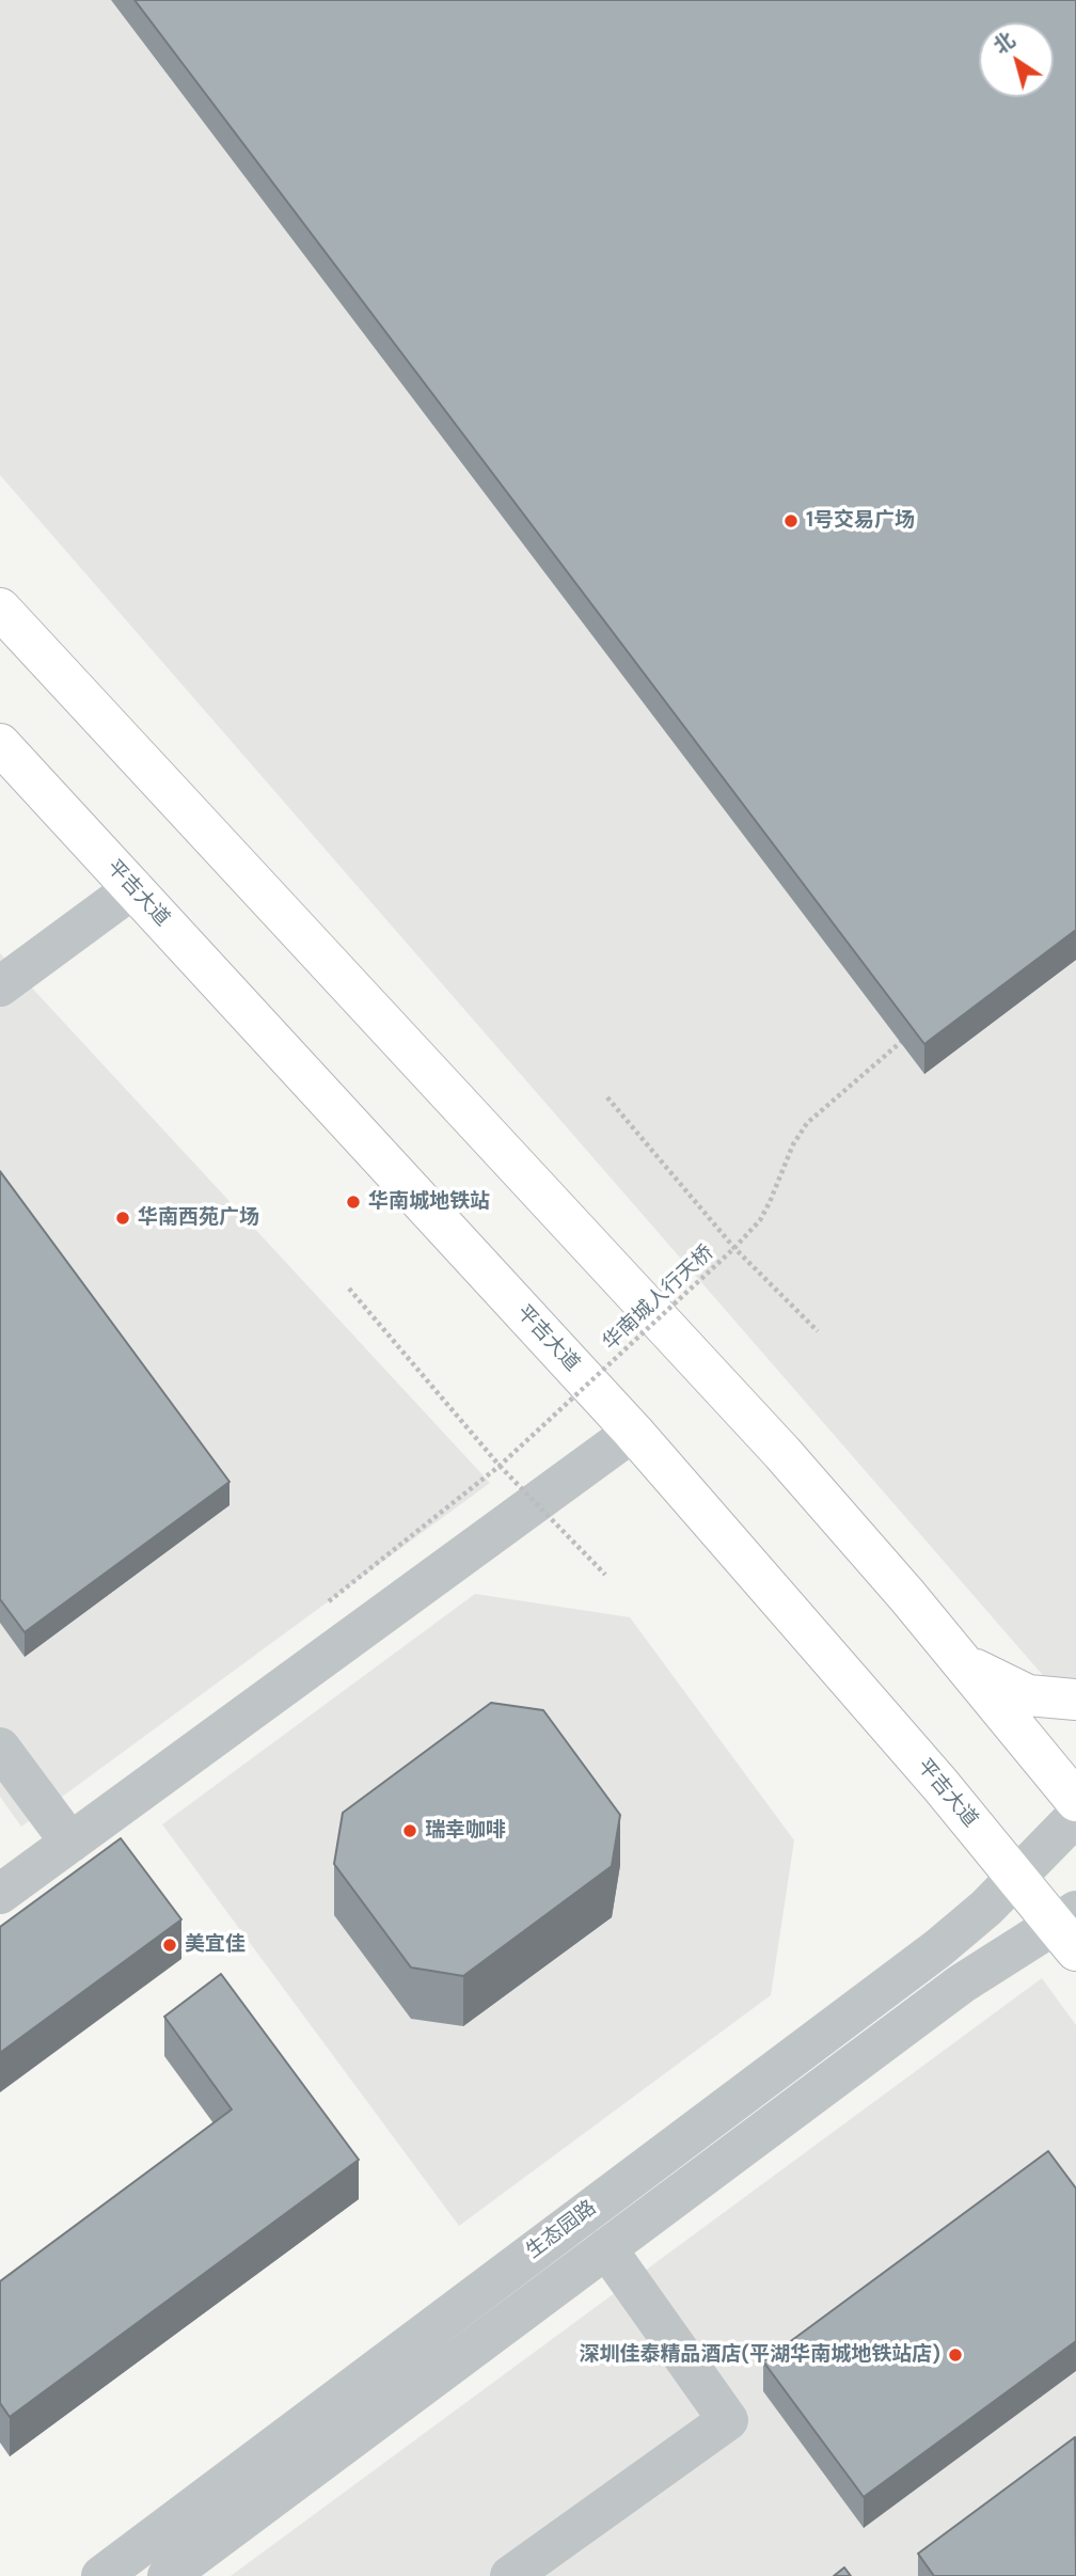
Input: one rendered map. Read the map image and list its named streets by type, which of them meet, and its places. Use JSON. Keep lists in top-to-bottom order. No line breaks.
{"streets":{"main road":["平吉大道"],"street":["生态园路"],"path":["华南城人行天桥"]},"crossings":[["平吉大道","生态园路"]],"places":["1号交易广场","华南城地铁站","华南西苑广场","瑞幸咖啡","美宜佳","深圳佳泰精品酒店(平湖华南城地铁站店)"],"north":"top left"}
